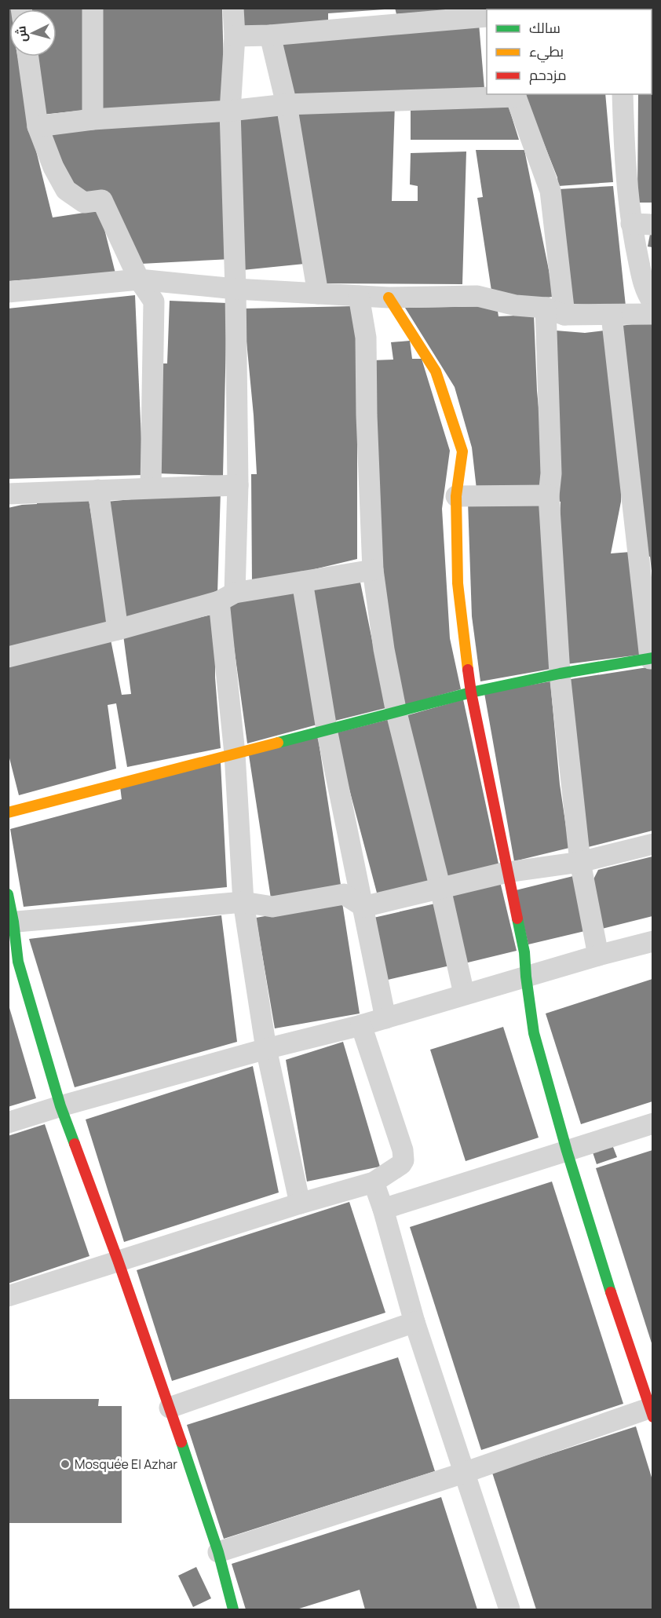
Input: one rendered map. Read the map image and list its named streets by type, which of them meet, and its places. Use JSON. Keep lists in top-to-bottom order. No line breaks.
{"places":["Mosquée El Azhar"],"legend":["سالك","بطيء","مزدحم"],"north":"left"}
